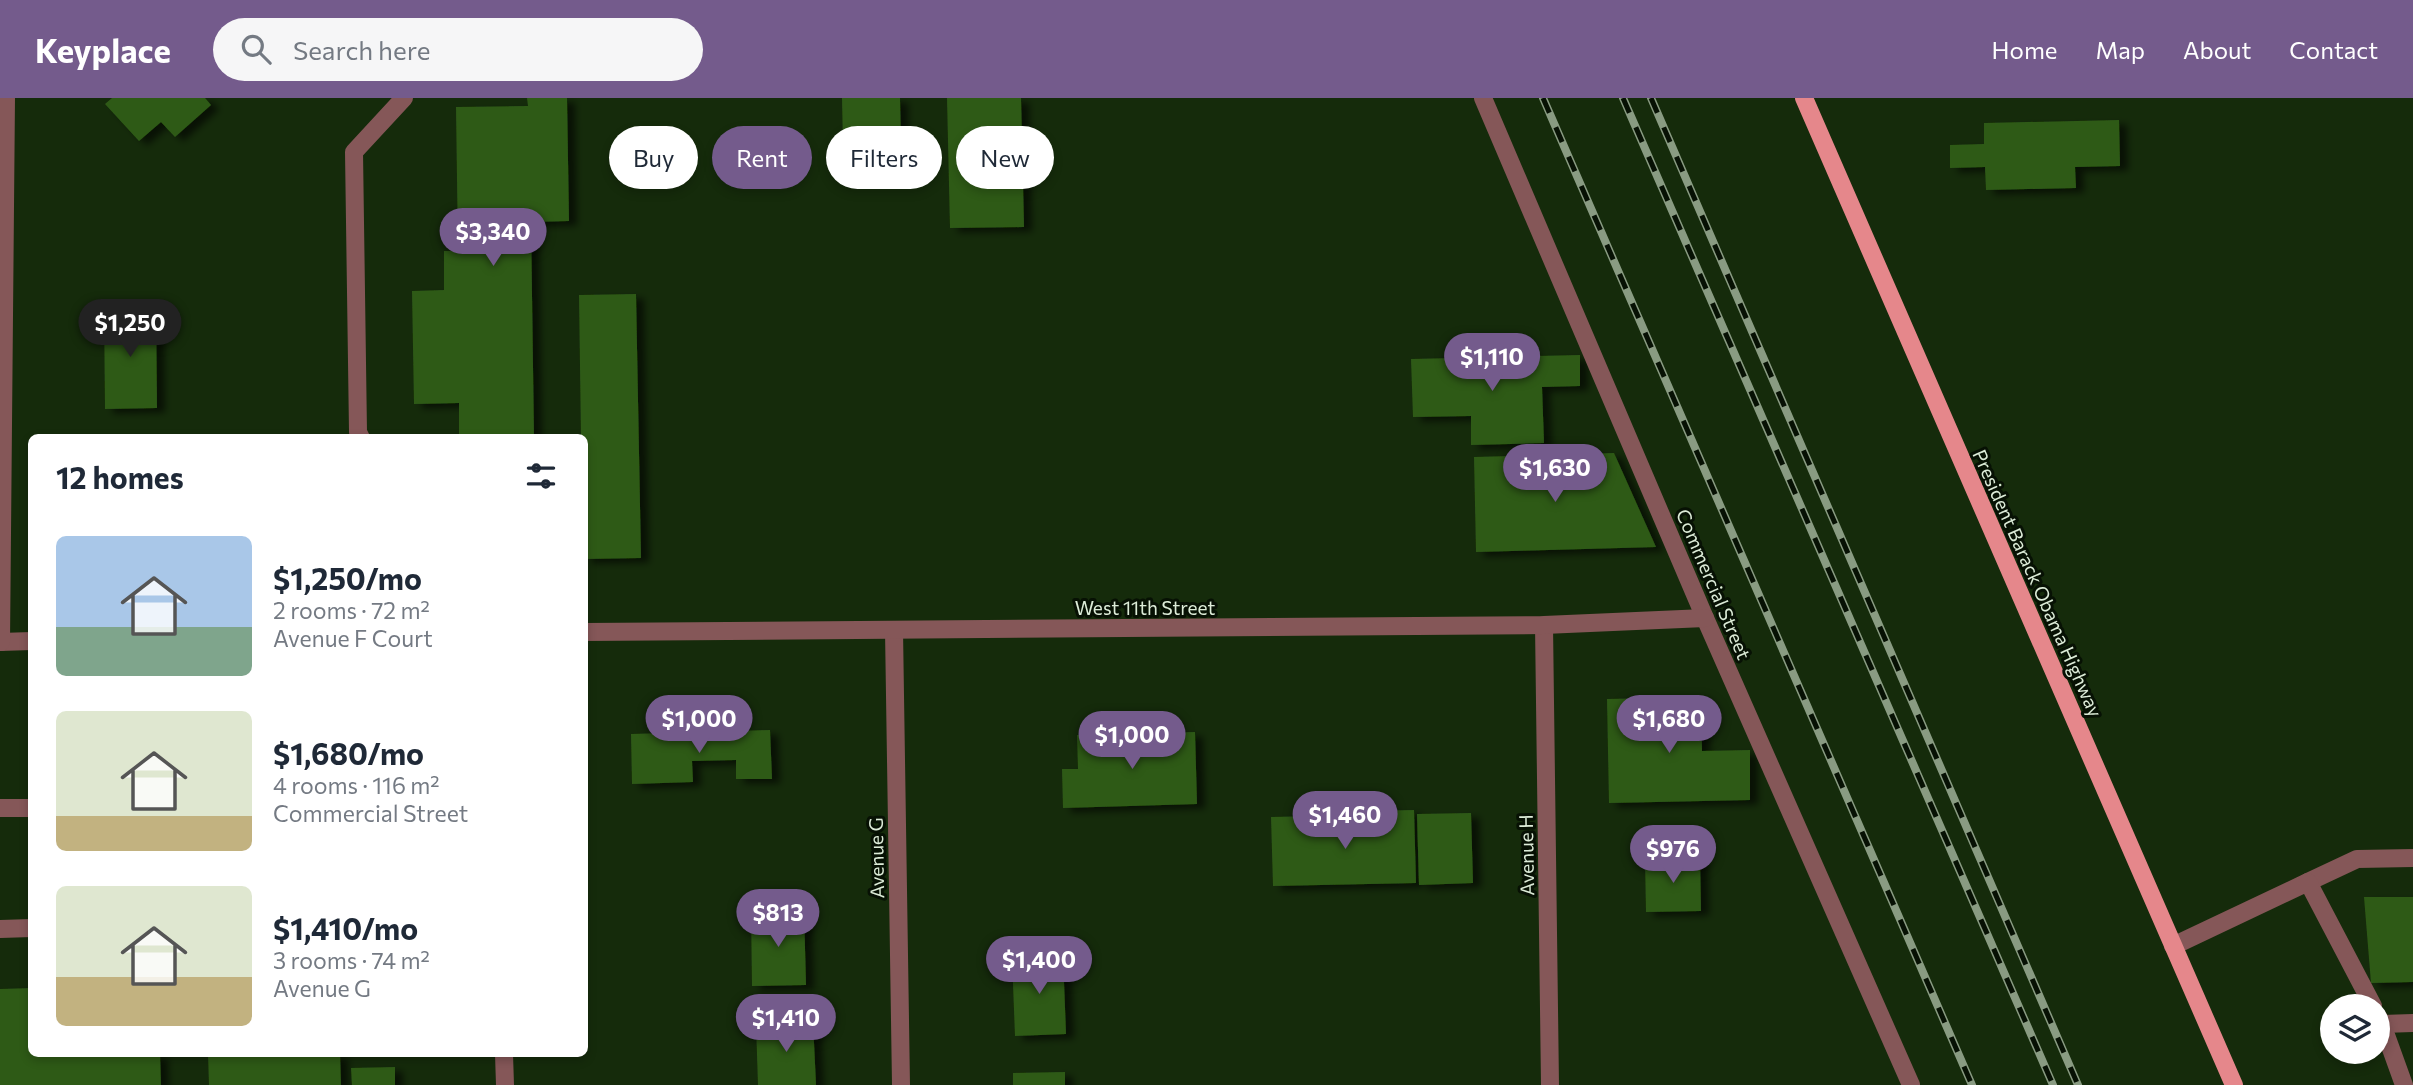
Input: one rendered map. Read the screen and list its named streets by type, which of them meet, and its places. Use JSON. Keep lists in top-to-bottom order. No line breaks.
{"streets":{"main road":["President Barack Obama Highway"],"street":["Commercial Street","West 11th Street","Avenue H","Avenue G"]},"crossings":[["Commercial Street","West 11th Street"],["West 11th Street","Avenue H"],["West 11th Street","Avenue G"]],"page":{"header":"Keyplace","search":"Search here","nav":["Home","Map","About","Contact"],"chip":["Buy","Rent","Filters","New"],"price":["$3,340","$1,250","$1,110","$1,630","$1,000","$1,680","$1,000","$1,460","$976","$813","$1,400","$1,410"],"heading":"12 homes","list":[{"name":"$1,250/mo","note":"2 rooms · 72 m² · Avenue F Court"},{"name":"$1,680/mo","note":"4 rooms · 116 m² · Commercial Street"},{"name":"$1,410/mo","note":"3 rooms · 74 m² · Avenue G"}]}}
